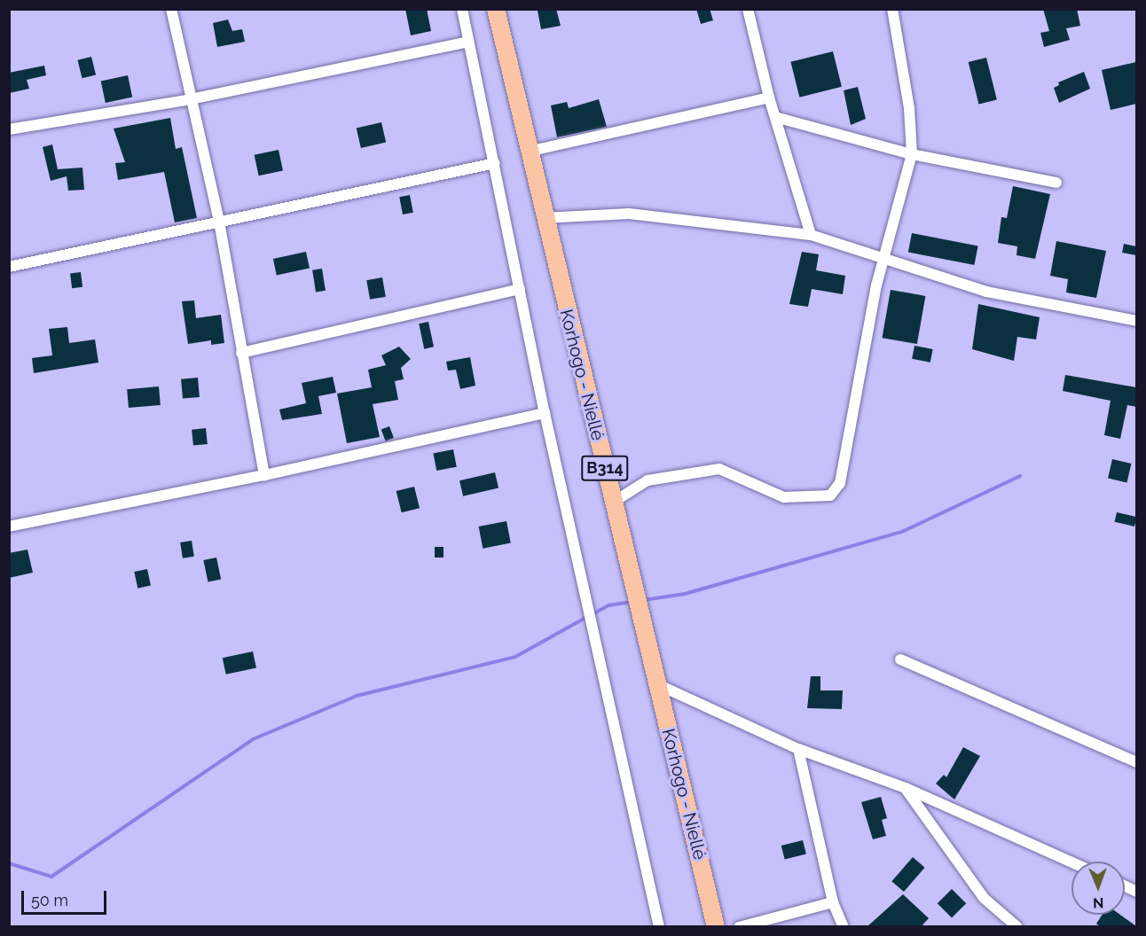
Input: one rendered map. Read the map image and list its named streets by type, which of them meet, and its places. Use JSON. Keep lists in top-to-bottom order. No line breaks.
{"streets":{"main road":["Korhogo - Niellé","B314"]},"scale_bar":"50 m","north":"bottom"}
